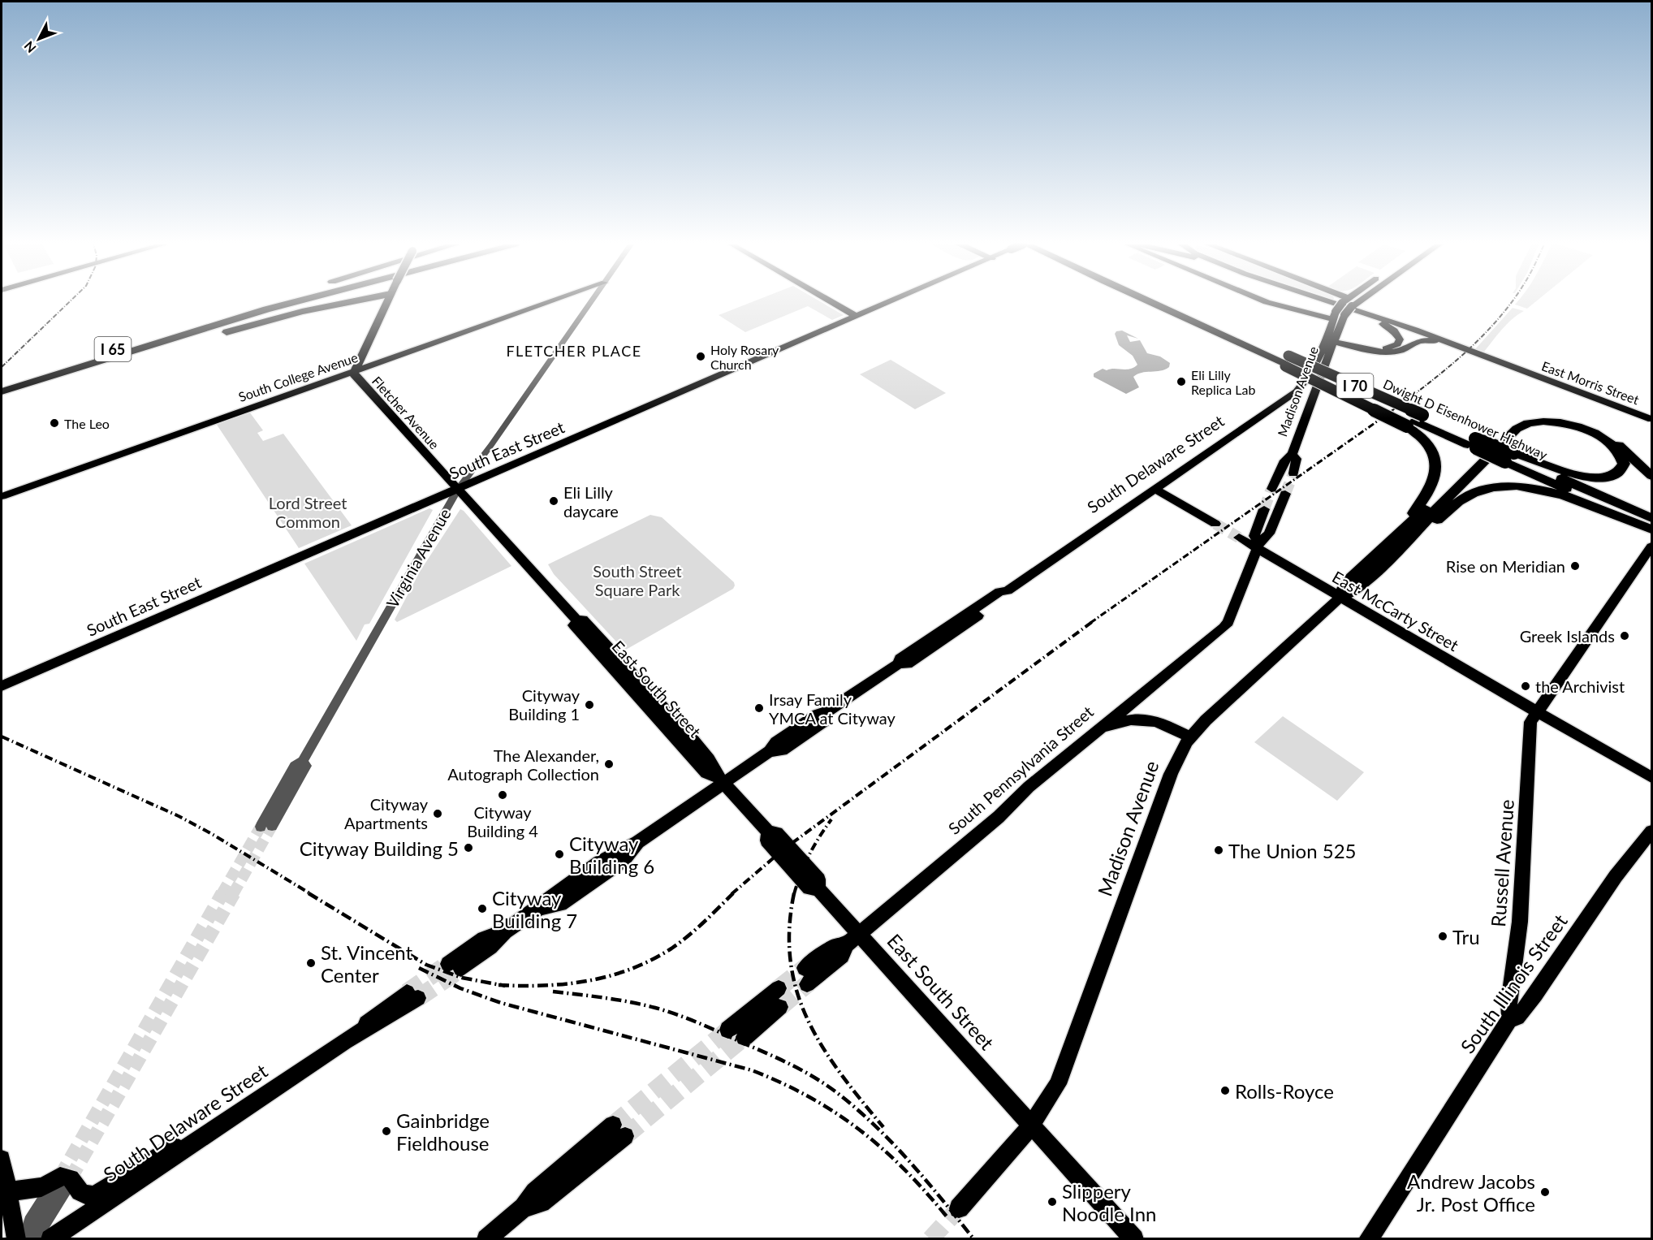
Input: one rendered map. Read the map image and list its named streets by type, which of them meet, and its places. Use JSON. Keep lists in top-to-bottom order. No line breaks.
{"streets":{"highway":["I 65","I 70","Dwight D Eisenhower Highway"],"main road":["South College Avenue","East Morris Street","Madison Avenue","Fletcher Avenue","South East Street","South Delaware Street","East McCarty Street","East South Street","South Pennsylvania Street","Russell Avenue","South Illinois Street"],"street":["Virginia Avenue"]},"crossings":[["South College Avenue","Fletcher Avenue"],["Madison Avenue","South Delaware Street"],["Madison Avenue","East McCarty Street"],["Madison Avenue","East South Street"],["Fletcher Avenue","South East Street"],["Fletcher Avenue","Virginia Avenue"],["Fletcher Avenue","East South Street"],["South East Street","Virginia Avenue"],["South East Street","East South Street"],["South Delaware Street","East South Street"],["Virginia Avenue","East South Street"],["East McCarty Street","South Pennsylvania Street"],["East McCarty Street","Russell Avenue"],["East South Street","South Pennsylvania Street"],["Russell Avenue","South Illinois Street"]],"districts":["FLETCHER PLACE"],"parks":["Lord Street Common","South Street Square Park"],"places":["Holy Rosary Church","Eli Lilly Replica Lab","The Leo","Eli Lilly daycare","Rise on Meridian","Greek Islands","the Archivist","Cityway Building 1","Irsay Family YMCA at Cityway","The Alexander, Autograph Collection","Cityway Building 4","Cityway Apartments","Cityway Building 5","The Union 525","Cityway Building 6","Cityway Building 7","Tru","St. Vincent Center","Rolls-Royce","Gainbridge Fieldhouse","Andrew Jacobs Jr. Post Office","Slippery Noodle Inn"],"north":"bottom left"}
